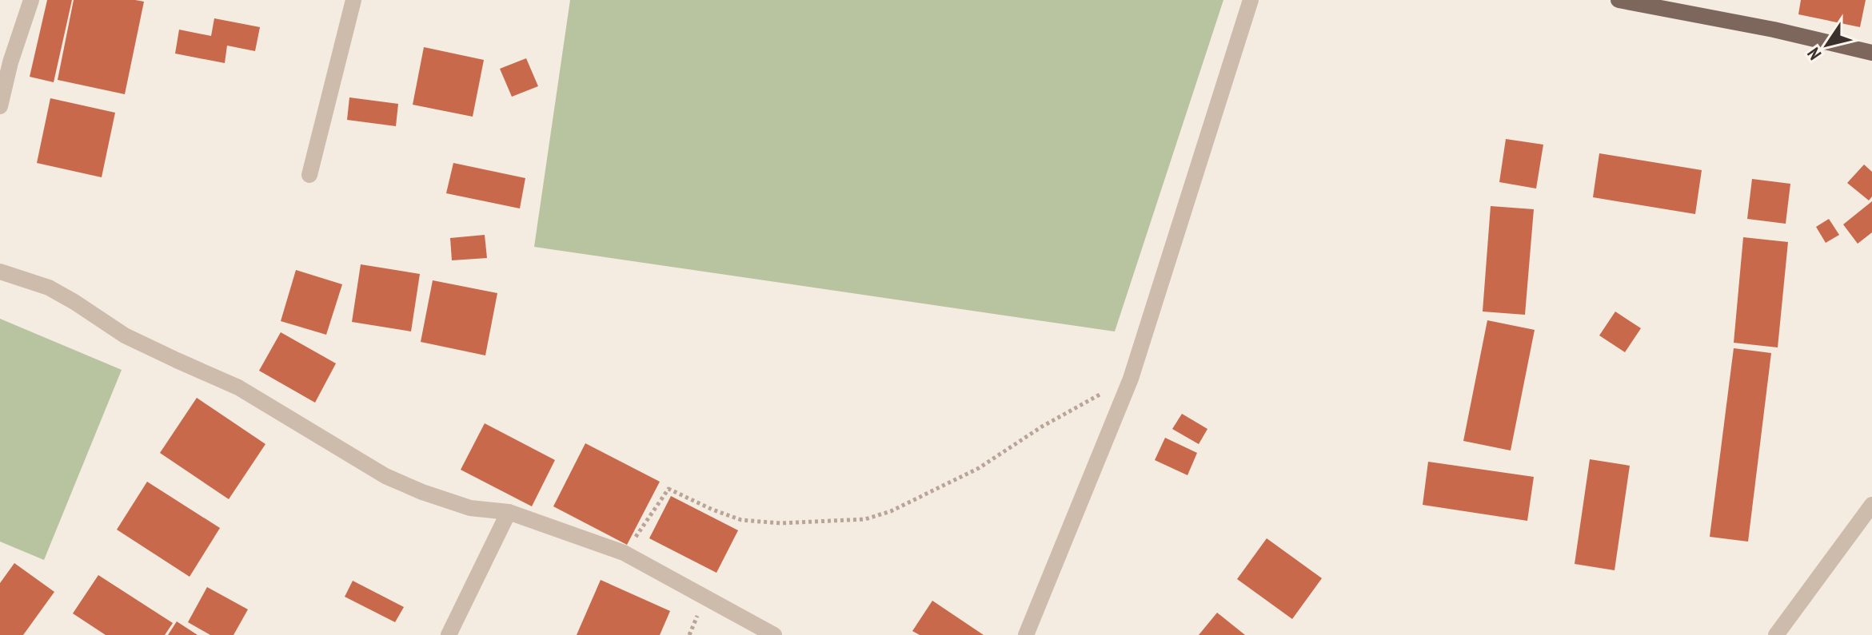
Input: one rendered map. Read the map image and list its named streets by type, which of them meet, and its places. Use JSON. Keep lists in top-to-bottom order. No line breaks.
{"north":"bottom left"}
